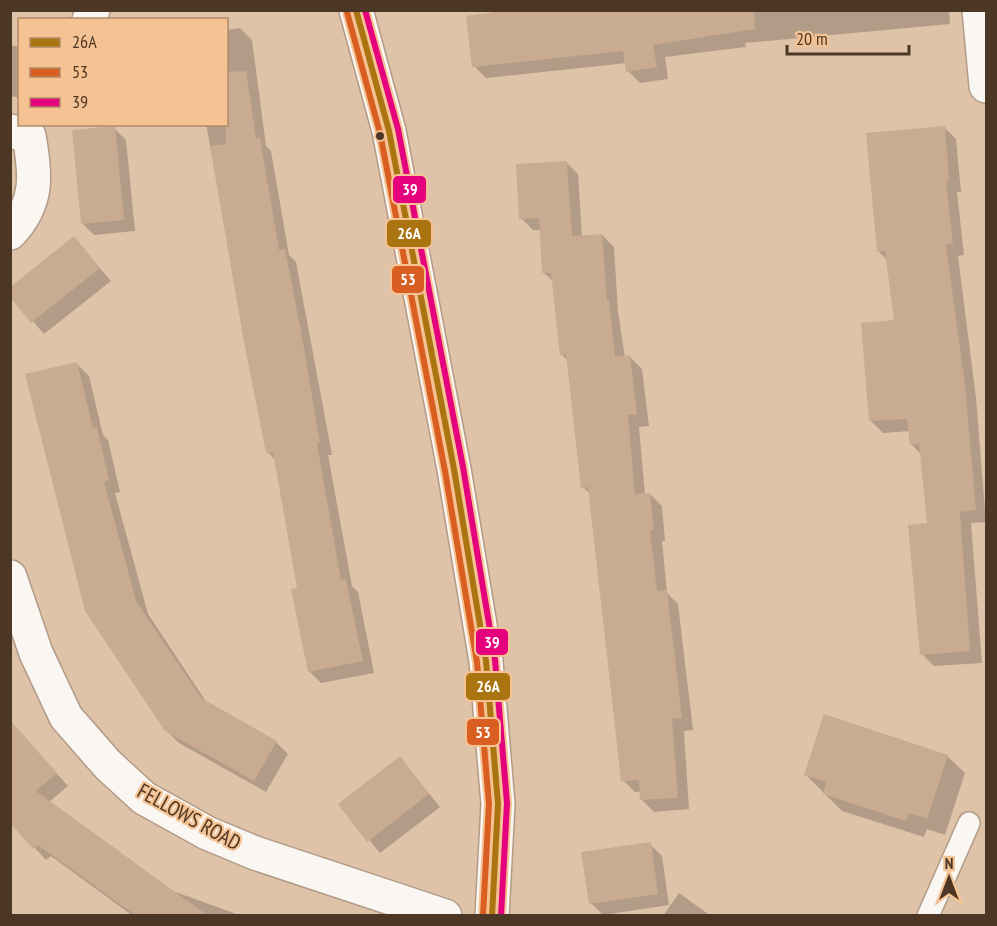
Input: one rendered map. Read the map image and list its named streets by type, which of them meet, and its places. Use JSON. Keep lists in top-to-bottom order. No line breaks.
{"streets":{"street":["FELLOWS ROAD"]},"lines":["transit line 26A","transit line 39","transit line 53"],"legend":["26A","53","39"],"scale_bar":"20 m","north":"top"}
